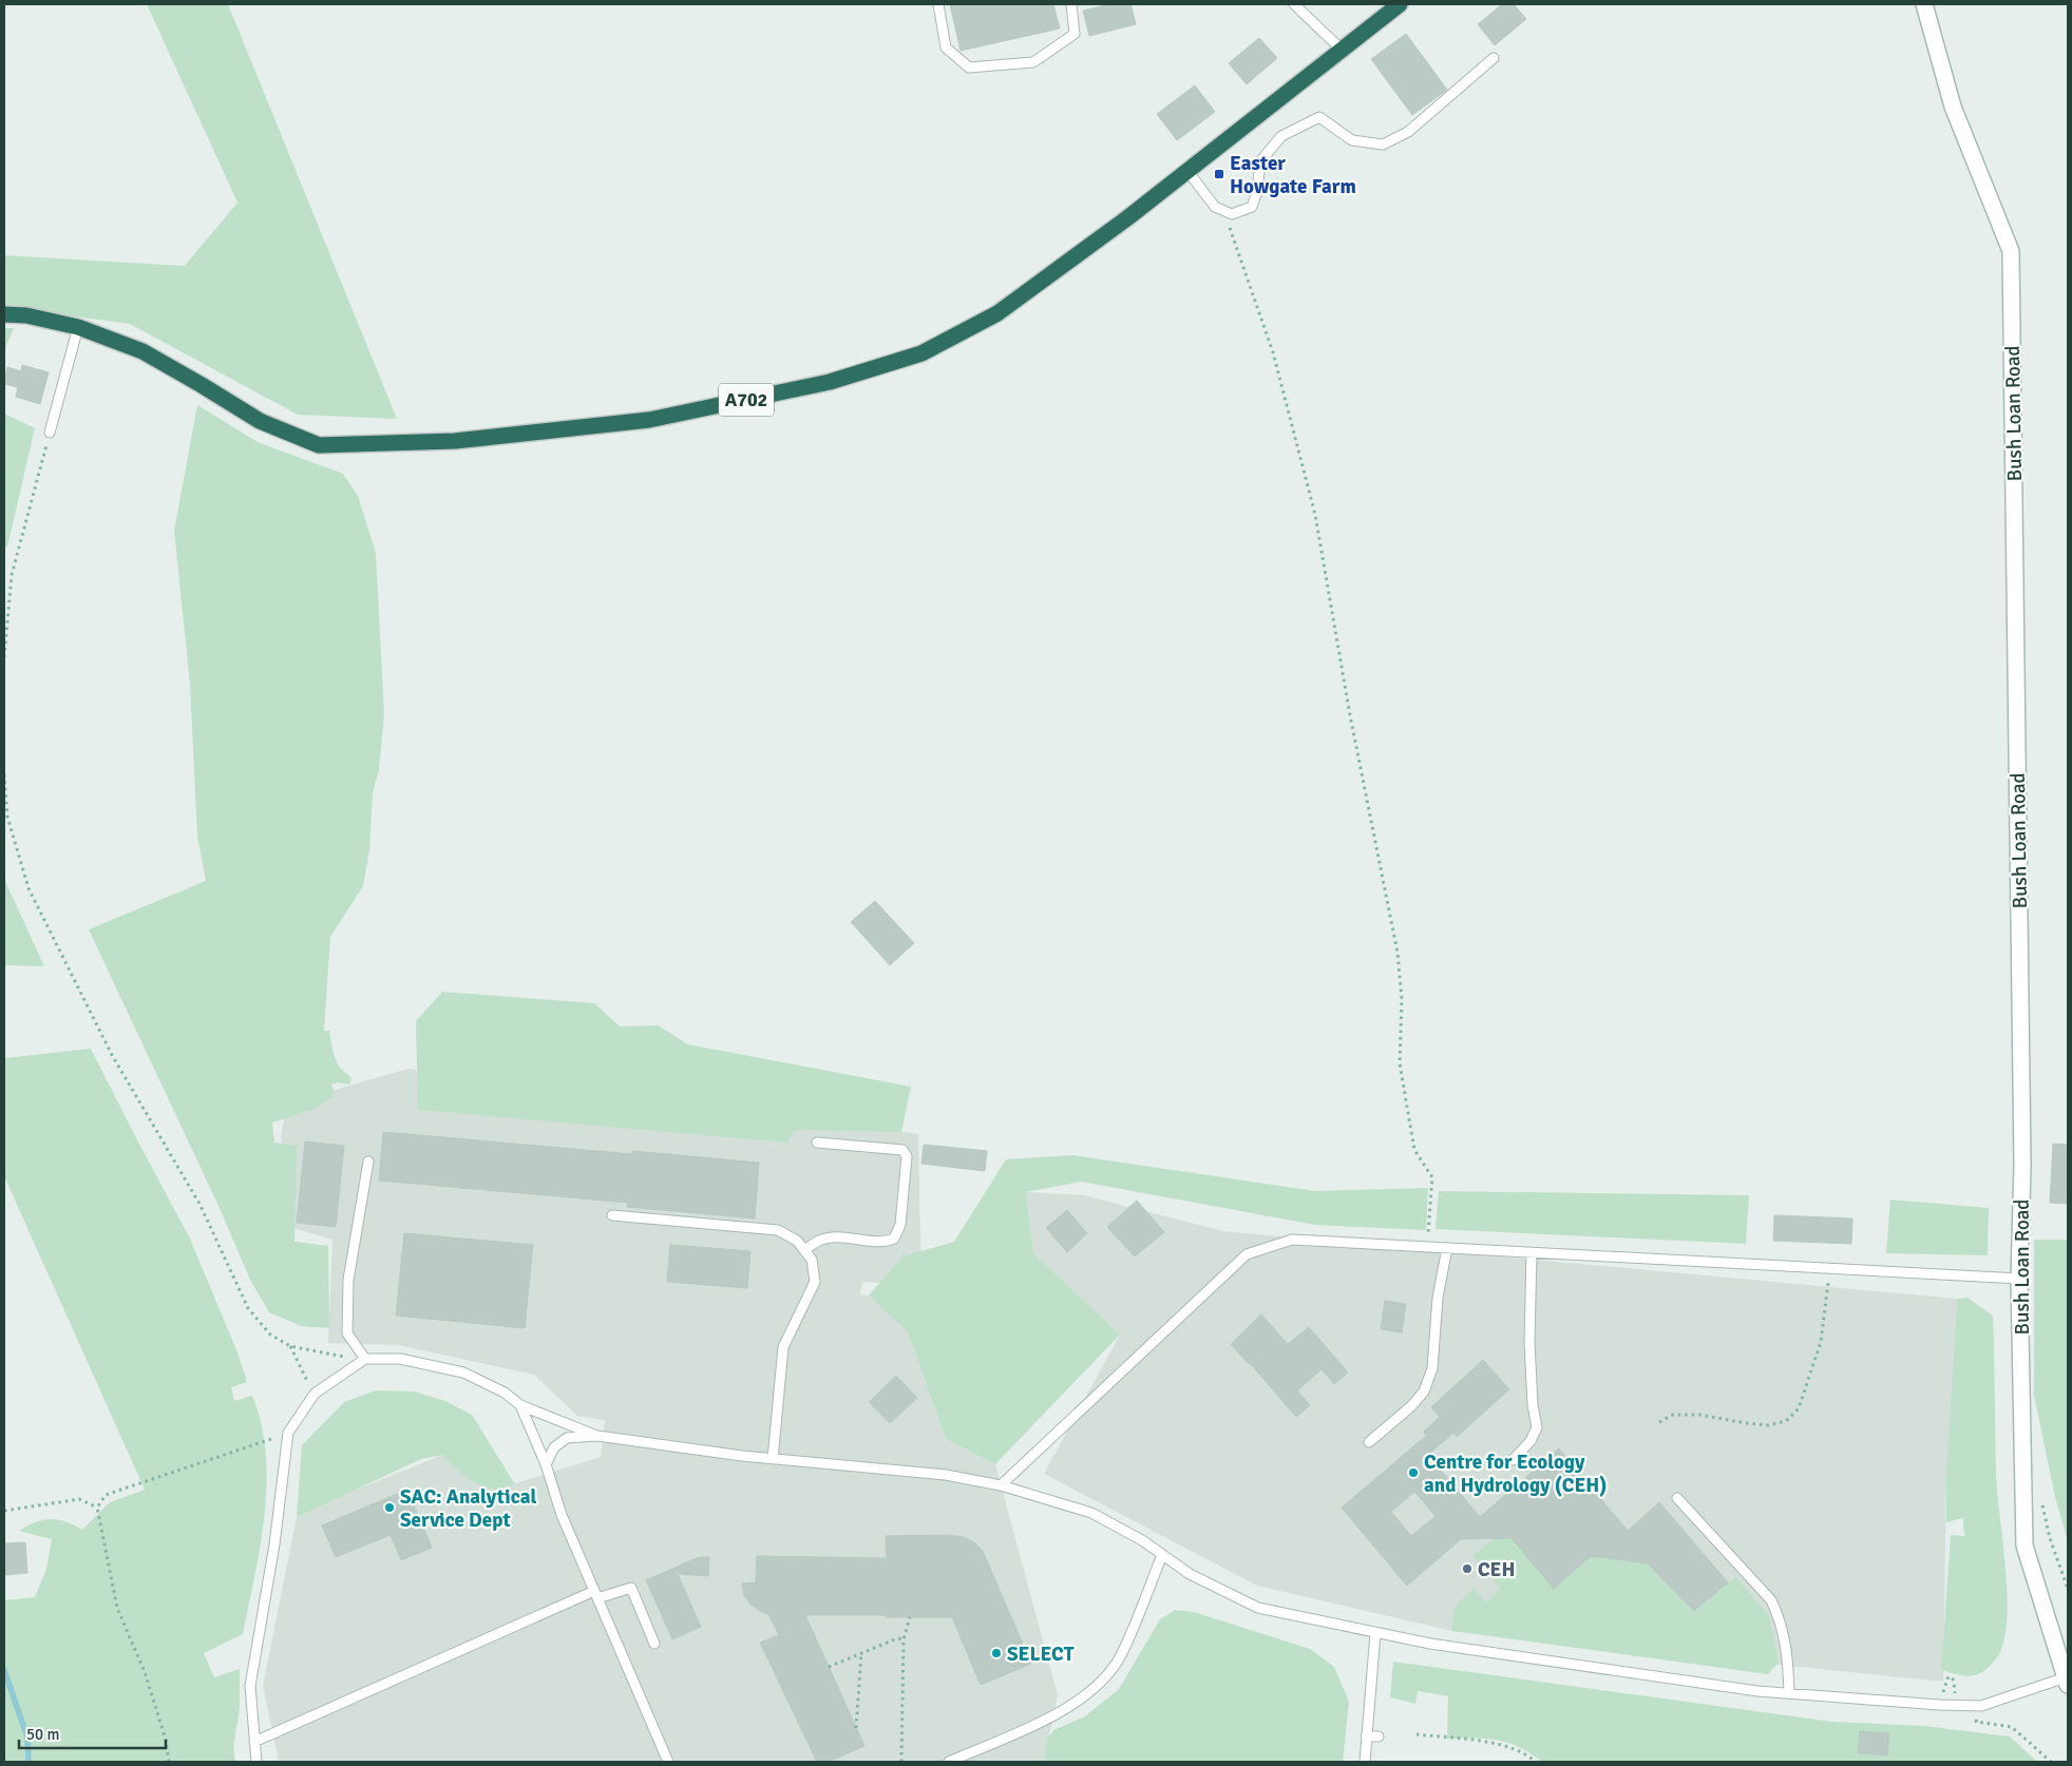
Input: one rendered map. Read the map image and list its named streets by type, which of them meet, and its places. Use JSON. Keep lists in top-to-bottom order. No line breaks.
{"streets":{"highway":["A702"],"street":["Bush Loan Road"]},"places":{"transit":["Easter Howgate Farm"],"other":["Centre for Ecology and Hydrology (CEH)","SAC: Analytical Service Dept","CEH","SELECT"]},"scale_bar":"50 m"}
